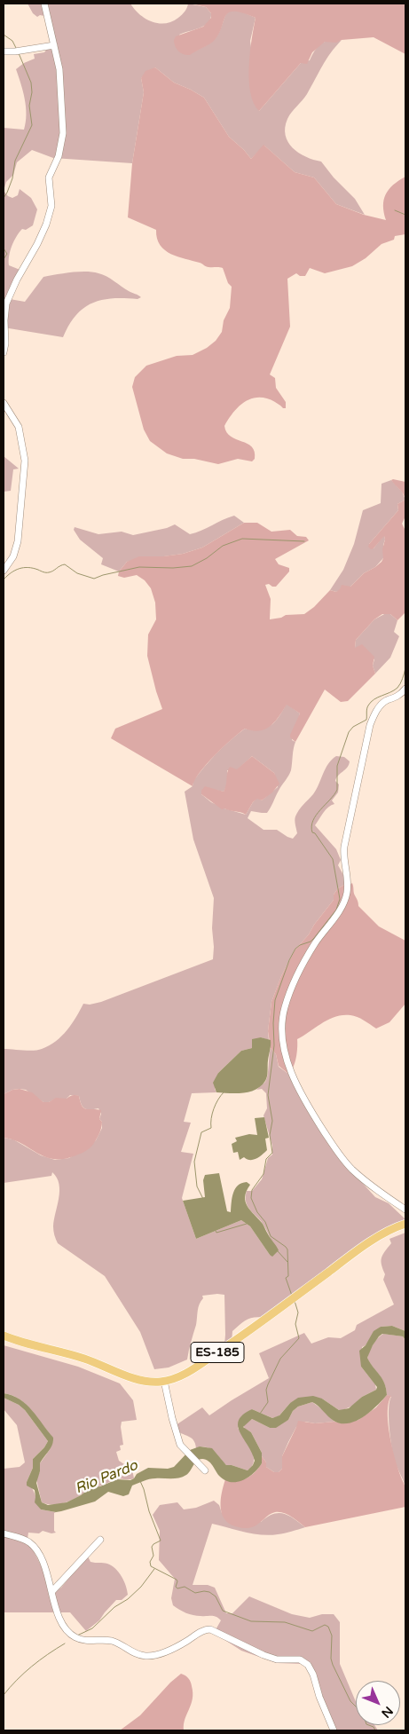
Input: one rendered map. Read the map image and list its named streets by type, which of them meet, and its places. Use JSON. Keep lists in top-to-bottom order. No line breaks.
{"streets":{"main road":["ES-185"]},"water":["Rio Pardo"],"north":"bottom right"}
